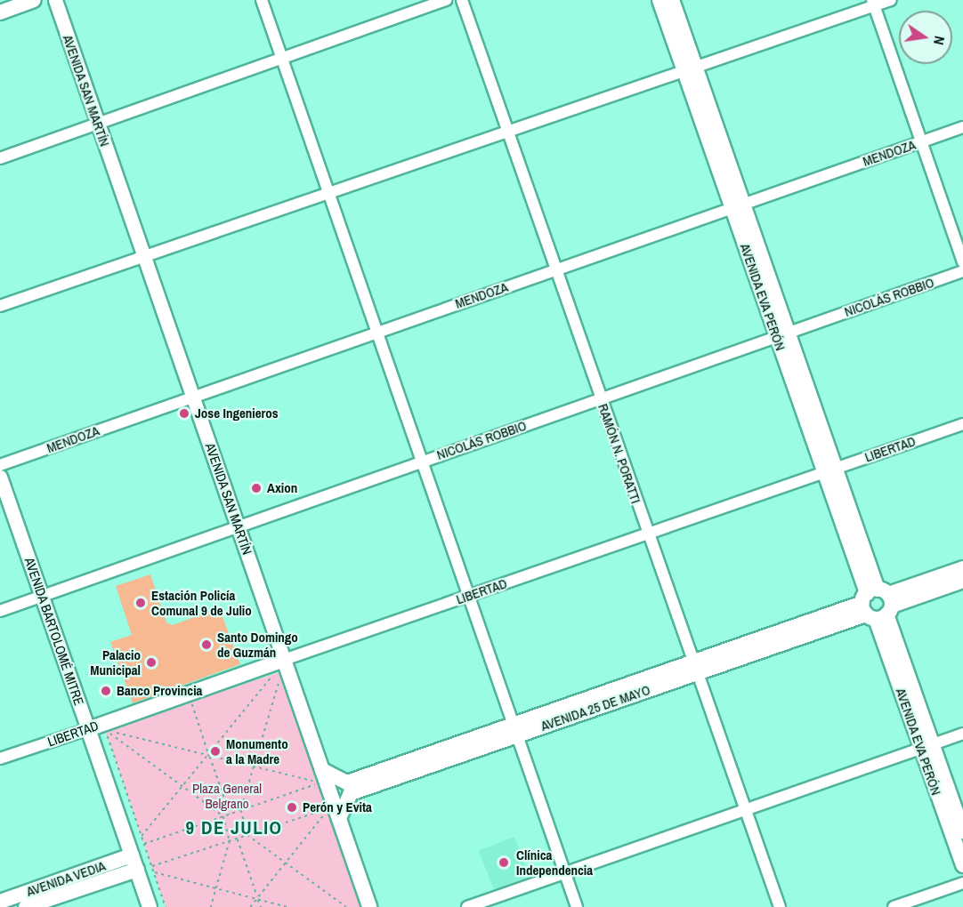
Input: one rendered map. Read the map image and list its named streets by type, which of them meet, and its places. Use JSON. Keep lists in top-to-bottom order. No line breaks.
{"streets":{"main road":["AVENIDA SAN MARTÍN","AVENIDA EVA PERÓN","LIBERTAD","AVENIDA BARTOLOMÉ MITRE","AVENIDA 25 DE MAYO","AVENIDA VEDIA"],"street":["MENDOZA","NICOLÁS ROBBIO","RAMÓN N. PORATTI"]},"crossings":[["AVENIDA SAN MARTÍN","MENDOZA"],["AVENIDA SAN MARTÍN","NICOLÁS ROBBIO"],["AVENIDA SAN MARTÍN","LIBERTAD"],["AVENIDA SAN MARTÍN","AVENIDA 25 DE MAYO"],["MENDOZA","AVENIDA EVA PERÓN"],["MENDOZA","RAMÓN N. PORATTI"],["AVENIDA EVA PERÓN","NICOLÁS ROBBIO"],["AVENIDA EVA PERÓN","LIBERTAD"],["AVENIDA EVA PERÓN","AVENIDA 25 DE MAYO"],["NICOLÁS ROBBIO","RAMÓN N. PORATTI"],["NICOLÁS ROBBIO","AVENIDA BARTOLOMÉ MITRE"],["LIBERTAD","RAMÓN N. PORATTI"],["LIBERTAD","AVENIDA BARTOLOMÉ MITRE"],["RAMÓN N. PORATTI","AVENIDA 25 DE MAYO"],["AVENIDA BARTOLOMÉ MITRE","AVENIDA VEDIA"]],"districts":["9 DE JULIO"],"parks":["Plaza General Belgrano"],"places":["Jose Ingenieros","Axion","Estación Policía Comunal 9 de Julio","Santo Domingo de Guzmán","Palacio Municipal","Banco Provincia","Monumento a la Madre","Perón y Evita","Clínica Independencia"],"north":"right"}
